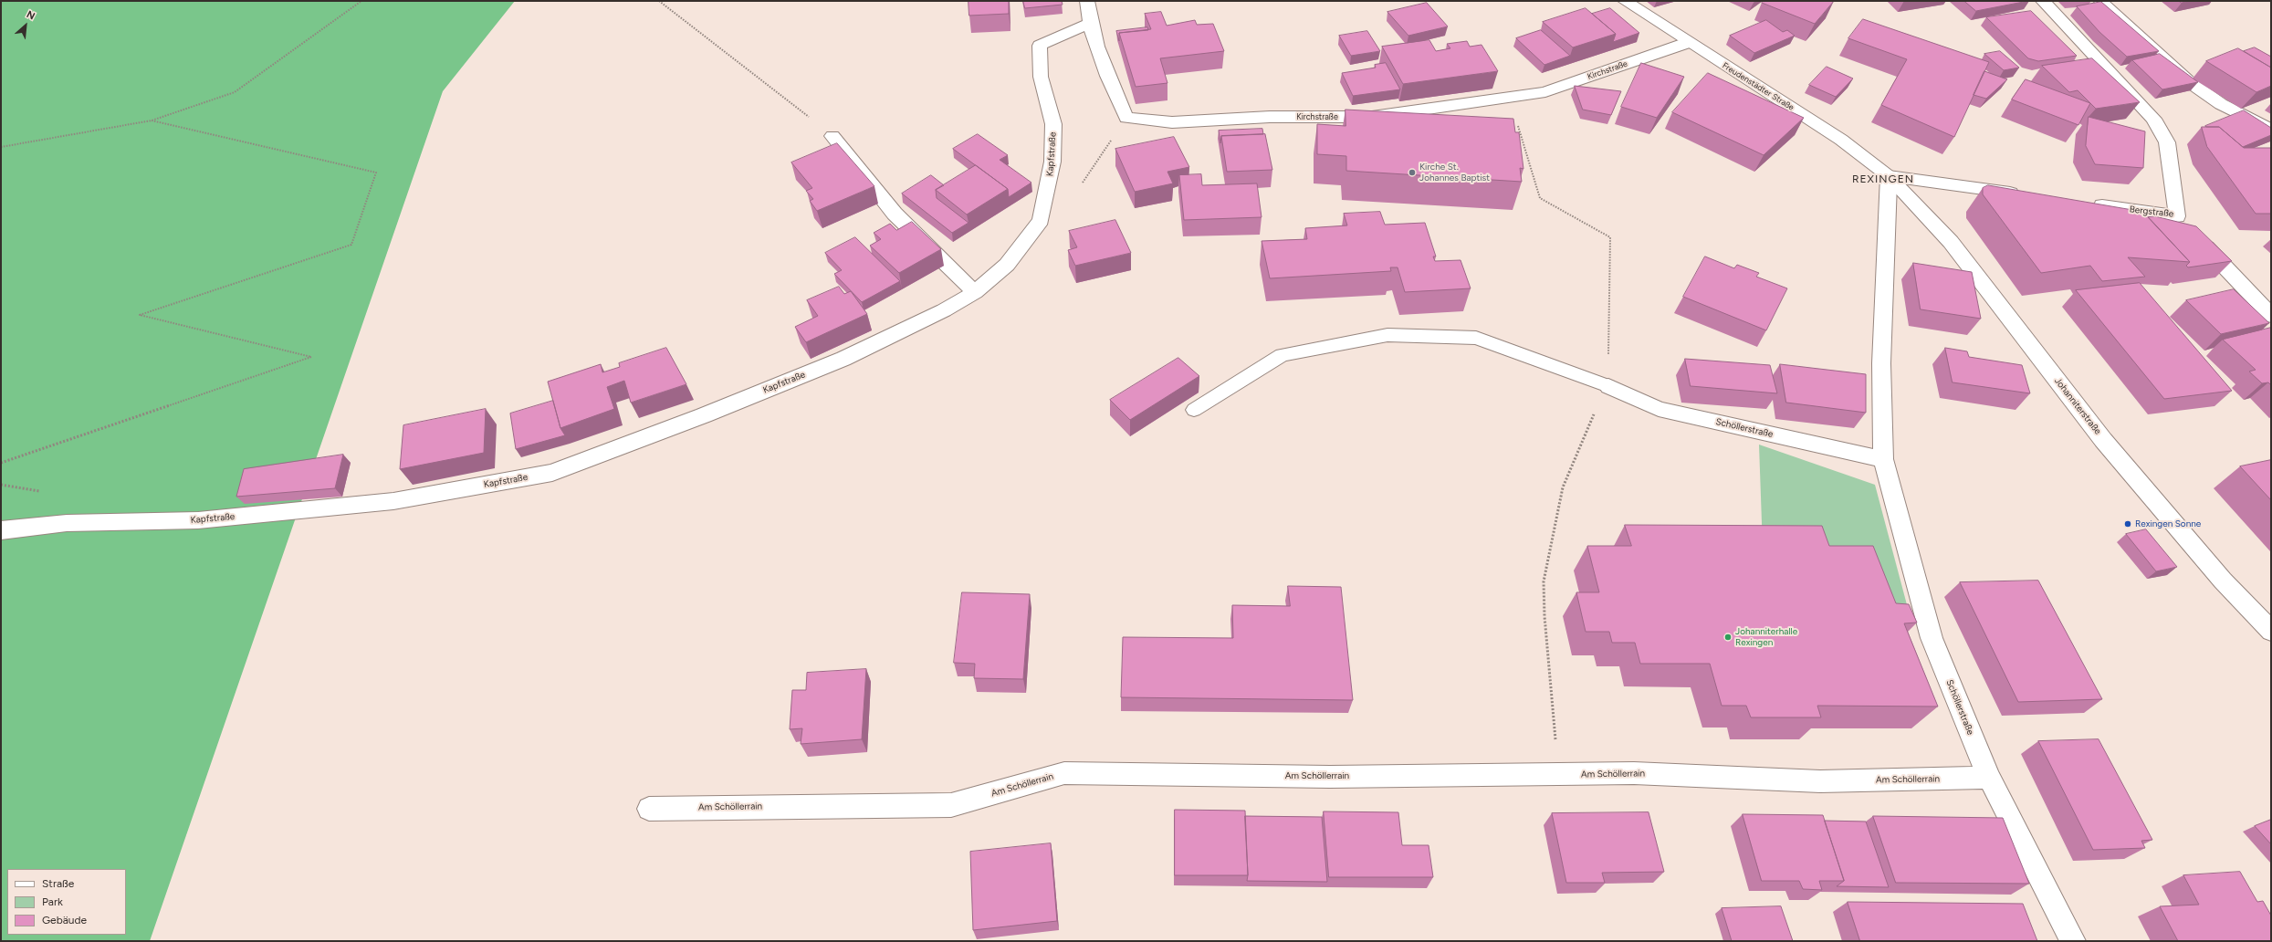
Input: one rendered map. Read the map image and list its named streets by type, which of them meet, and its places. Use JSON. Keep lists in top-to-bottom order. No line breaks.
{"streets":{"street":["Kirchstraße","Freudenstädter Straße","Kapfstraße","Bergstraße","Johanniterstraße","Schöllerstraße","Am Schöllerrain"]},"crossings":[["Kirchstraße","Freudenstädter Straße"],["Freudenstädter Straße","Johanniterstraße"],["Freudenstädter Straße","Schöllerstraße"],["Johanniterstraße","Schöllerstraße"],["Schöllerstraße","Am Schöllerrain"]],"districts":["REXINGEN"],"places":["Kirche St. Johannes Baptist","Rexingen Sonne","Johanniterhalle Rexingen"],"legend":["Straße","Park","Gebäude"],"north":"top right"}
